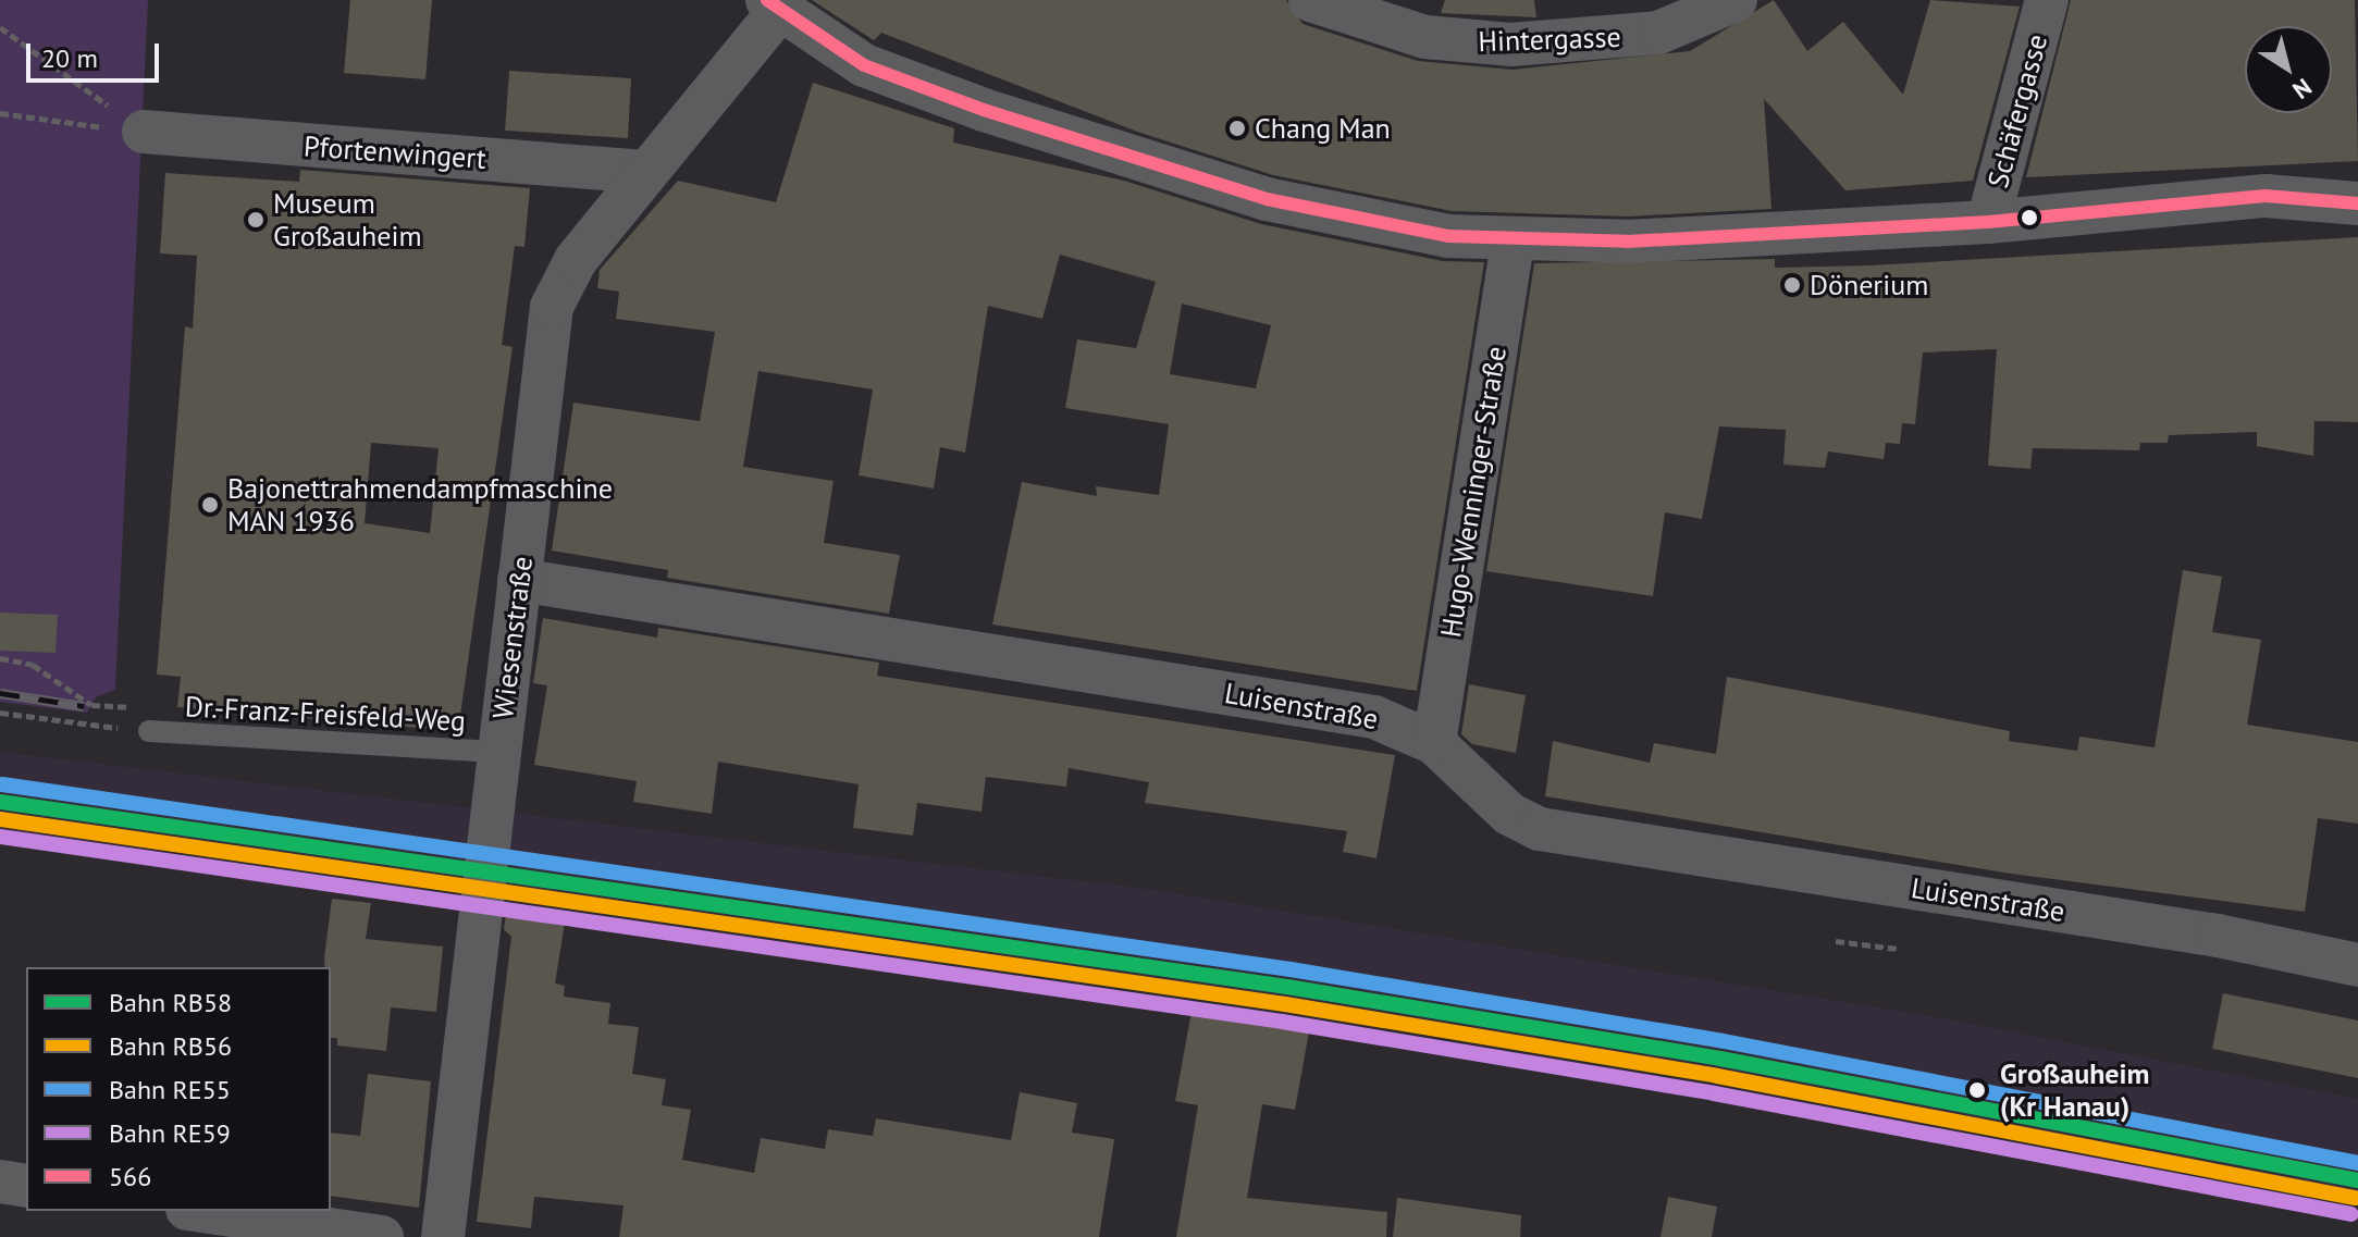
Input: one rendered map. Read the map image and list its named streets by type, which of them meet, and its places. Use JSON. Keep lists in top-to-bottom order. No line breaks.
{"streets":{"street":["Hintergasse","Schäfergasse","Pfortenwingert","Hugo-Wenninger-Straße","Wiesenstraße","Luisenstraße"],"lane":["Dr.-Franz-Freisfeld-Weg"]},"crossings":[["Pfortenwingert","Wiesenstraße"],["Hugo-Wenninger-Straße","Luisenstraße"],["Wiesenstraße","Luisenstraße"],["Wiesenstraße","Dr.-Franz-Freisfeld-Weg"]],"places":["Chang Man","Museum Großauheim","Dönerium","Bajonettrahmendampfmaschine MAN 1936","Großauheim (Kr Hanau)"],"lines":["transit line 566","rail line RE55","rail line RB58","rail line RB56","rail line RE59"],"legend":["Bahn RB58","Bahn RB56","Bahn RE55","Bahn RE59","566"],"scale_bar":"20 m","north":"bottom right"}
